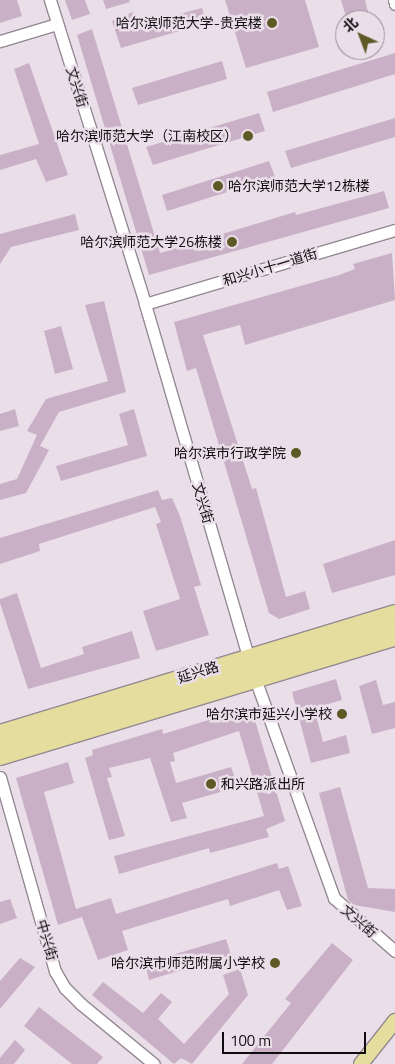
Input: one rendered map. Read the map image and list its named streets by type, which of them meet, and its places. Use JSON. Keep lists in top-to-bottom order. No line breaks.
{"streets":{"main road":["延兴路"],"street":["文兴街","和兴小十一道街","中兴街"]},"crossings":[["文兴街","和兴小十一道街"],["文兴街","延兴路"]],"places":["哈尔滨师范大学-贵宾楼","哈尔滨师范大学（江南校区）","哈尔滨师范大学12栋楼","哈尔滨师范大学26栋楼","哈尔滨市行政学院","哈尔滨市延兴小学校","和兴路派出所","哈尔滨市师范附属小学校"],"scale_bar":"100 m","north":"top left"}
